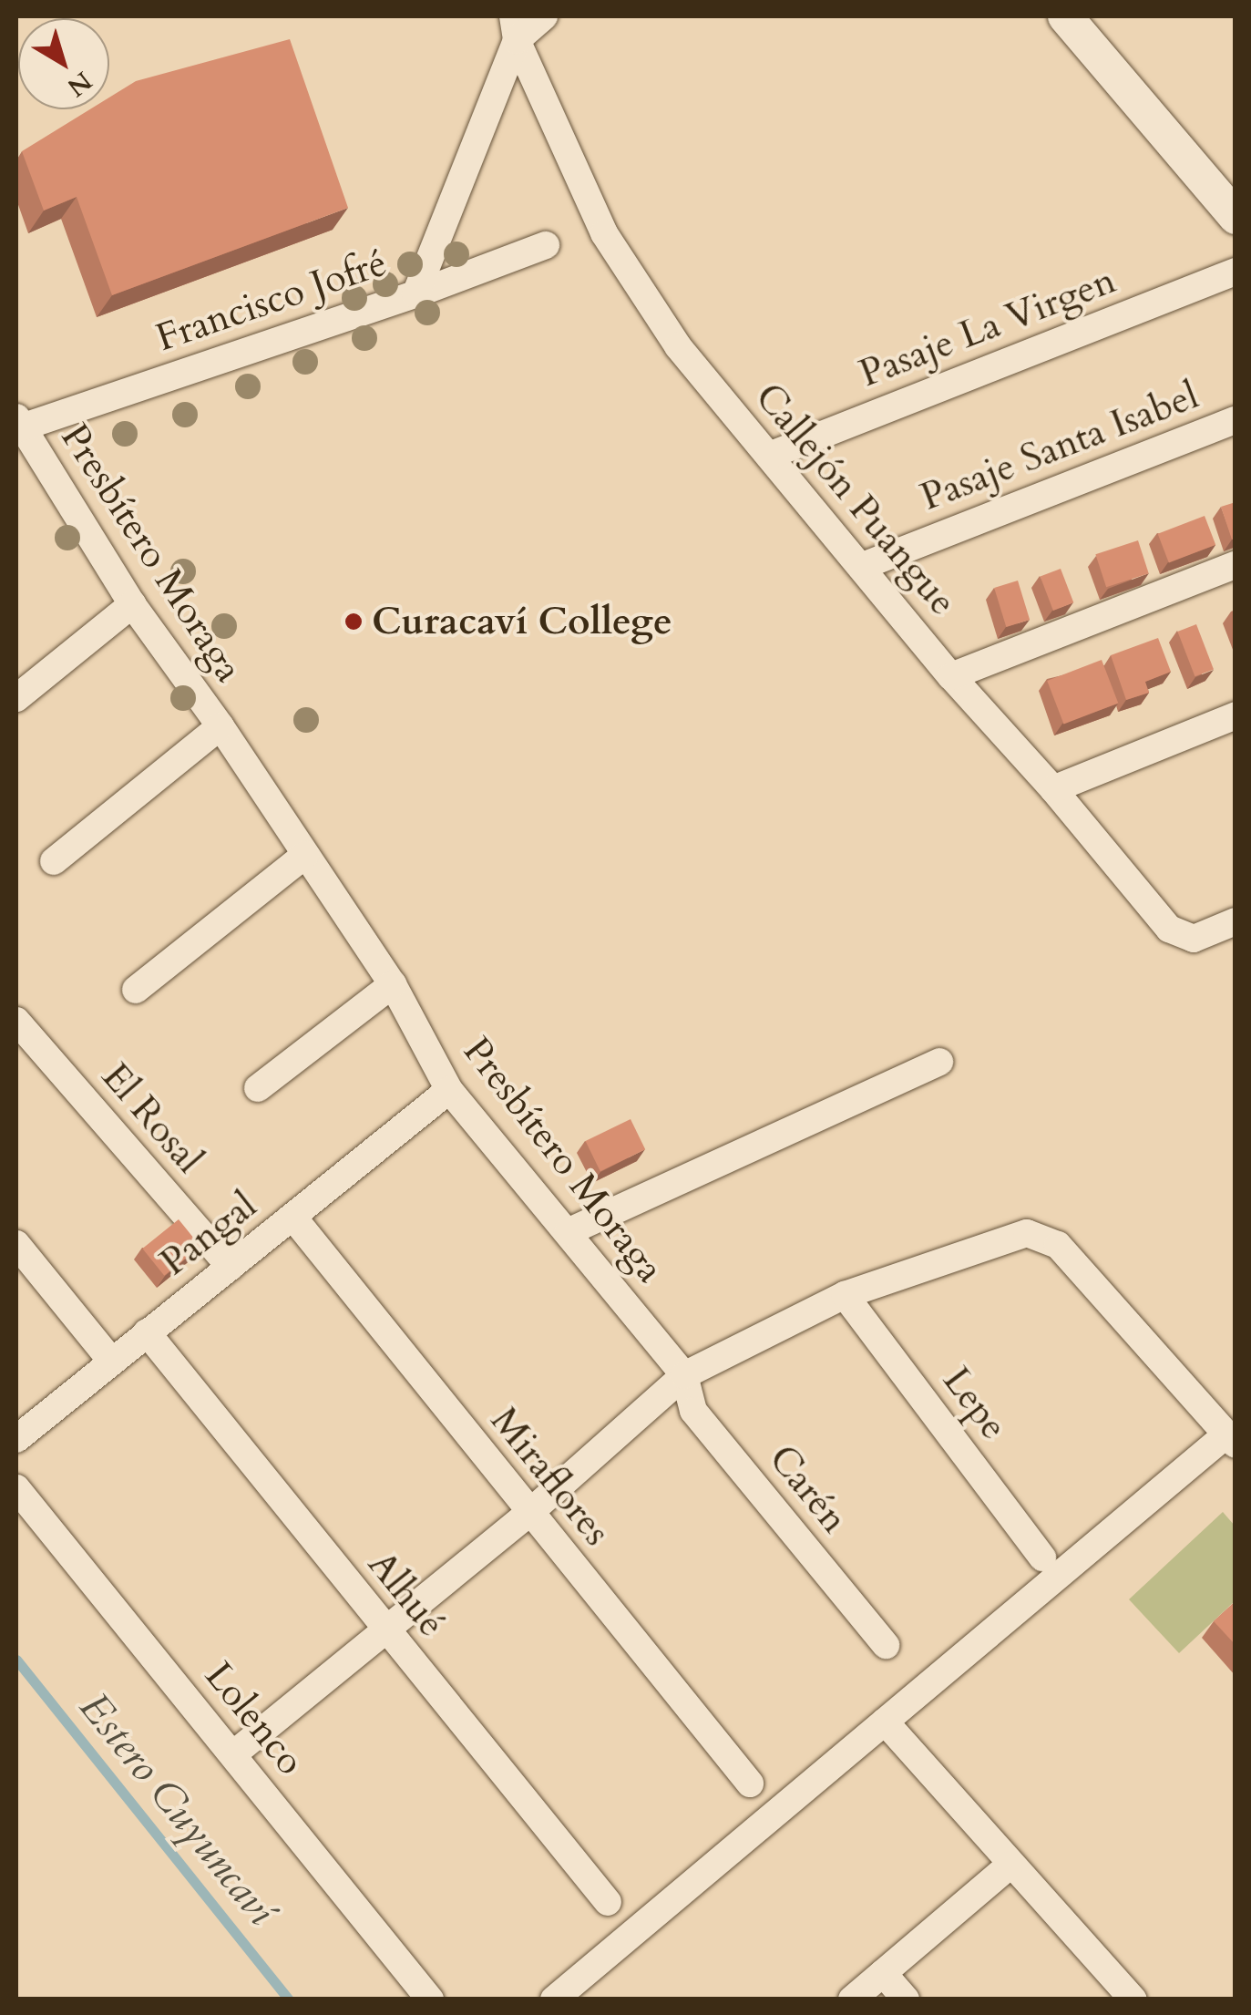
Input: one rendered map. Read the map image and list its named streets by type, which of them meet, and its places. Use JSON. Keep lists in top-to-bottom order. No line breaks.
{"streets":{"street":["Francisco Jofré","Pasaje La Virgen","Pasaje Santa Isabel","Callejón Puangue","Presbítero Moraga","El Rosal","Pangal","Lepe","Miraflores","Carén","Alhué","Lolenco"]},"crossings":[["Francisco Jofré","Callejón Puangue"],["Francisco Jofré","Presbítero Moraga"],["Pasaje La Virgen","Callejón Puangue"],["Pasaje Santa Isabel","Callejón Puangue"],["Presbítero Moraga","Pangal"],["Presbítero Moraga","Carén"],["El Rosal","Pangal"],["Pangal","Miraflores"],["Pangal","Alhué"]],"water":["Estero Cuyuncaví"],"places":["Curacaví College"],"north":"bottom right"}
